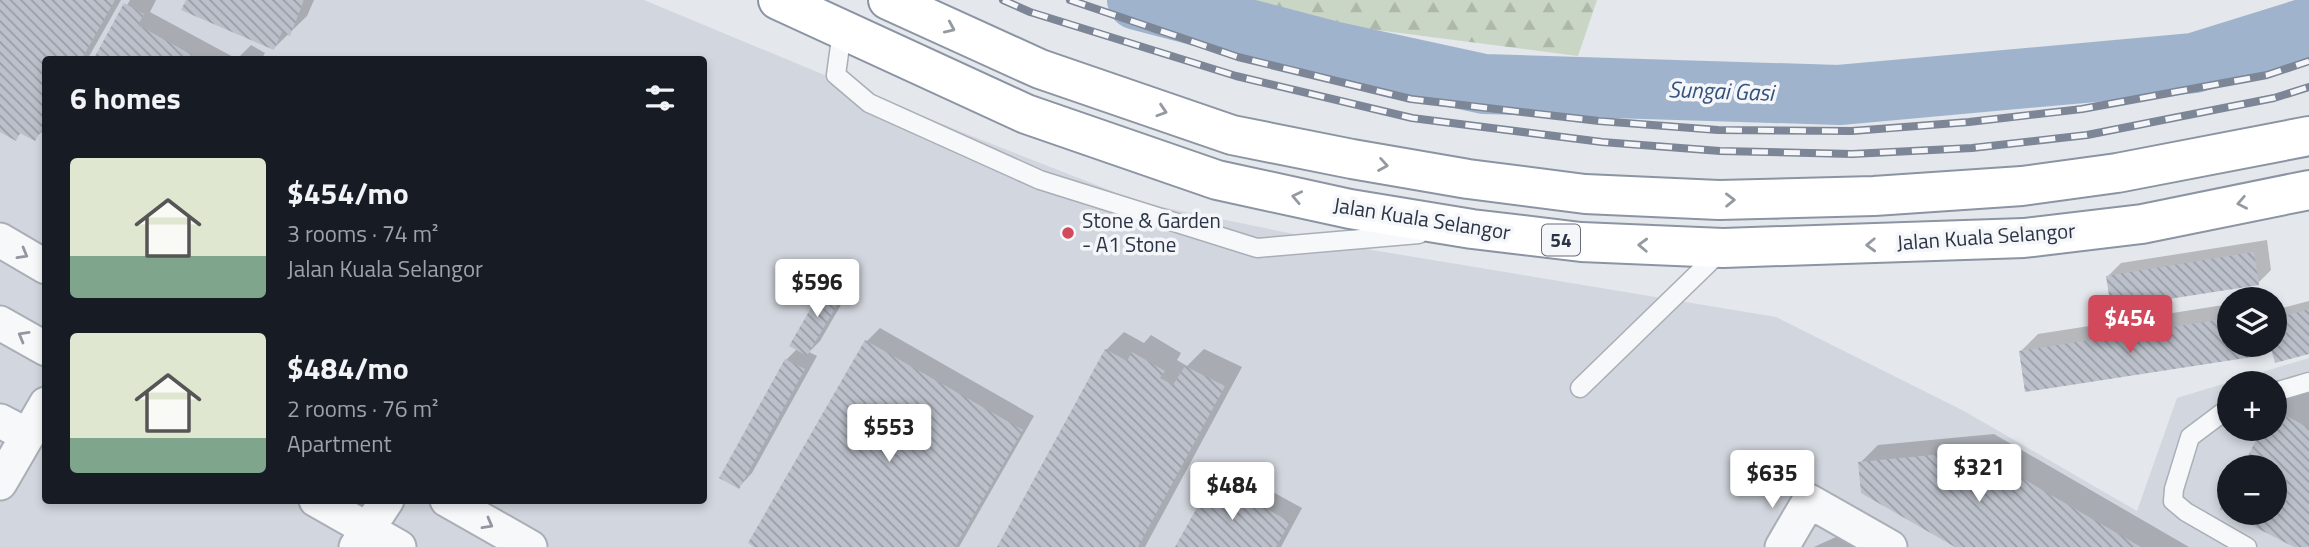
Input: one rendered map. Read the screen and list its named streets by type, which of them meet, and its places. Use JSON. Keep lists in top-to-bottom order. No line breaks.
{"streets":{"highway":["Jalan Kuala Selangor","54"]},"water":["Sungai Gasi"],"places":["Stone & Garden - A1 Stone"],"page":{"heading":"6 homes","list":[{"name":"$454/mo","note":"3 rooms · 74 m² · Jalan Kuala Selangor"},{"name":"$484/mo","note":"2 rooms · 76 m² · Apartment"}],"price":["$596","$454","$553","$321","$635","$484"],"map_buttons":["+","−"]}}
